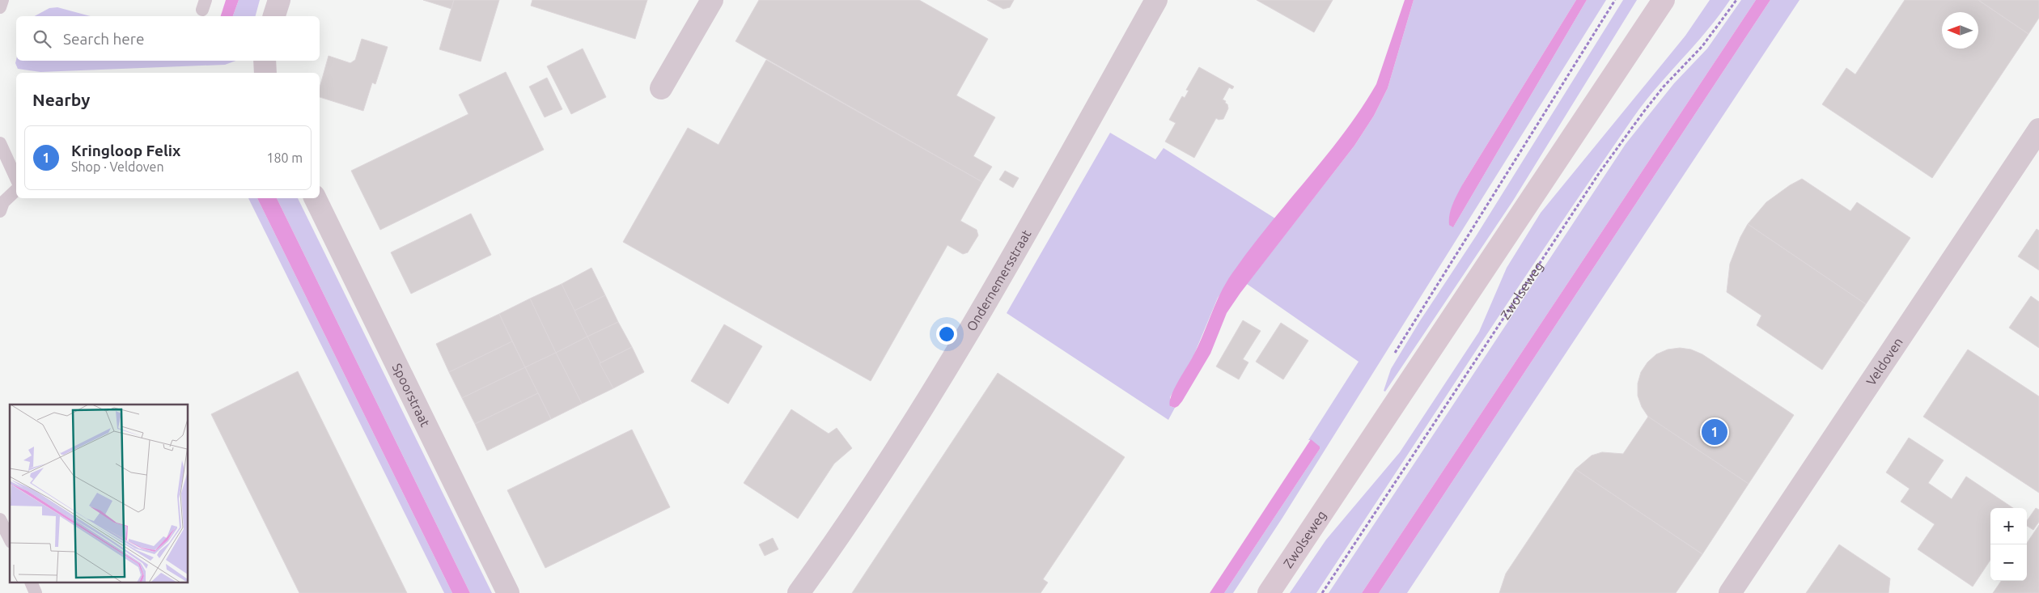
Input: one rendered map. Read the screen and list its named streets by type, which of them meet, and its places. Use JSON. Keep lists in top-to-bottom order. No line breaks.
{"streets":{"main road":["Zwolseweg"],"street":["Ondernemersstraat","Veldoven","Spoorstraat"]},"north":"left","page":{"search":"Search here","heading":"Nearby","list":[{"mark":"1","name":"Kringloop Felix","note":"Shop · Veldoven","value":"180 m"}],"pins":"1","map_buttons":["+","−"]}}
